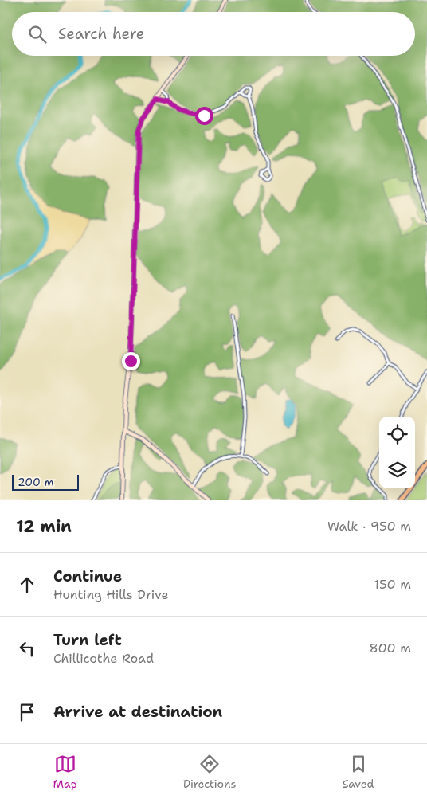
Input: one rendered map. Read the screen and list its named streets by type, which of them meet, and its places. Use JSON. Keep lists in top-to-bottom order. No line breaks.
{"scale_bar":"200 m","page":{"search":"Search here","scale":"200 m","heading":["12 min","Walk · 950 m"],"list":[["Continue","Hunting Hills Drive","150 m"],["Turn left","Chillicothe Road","800 m"],"Arrive at destination"],"nav":["Map","Directions","Saved"]}}
